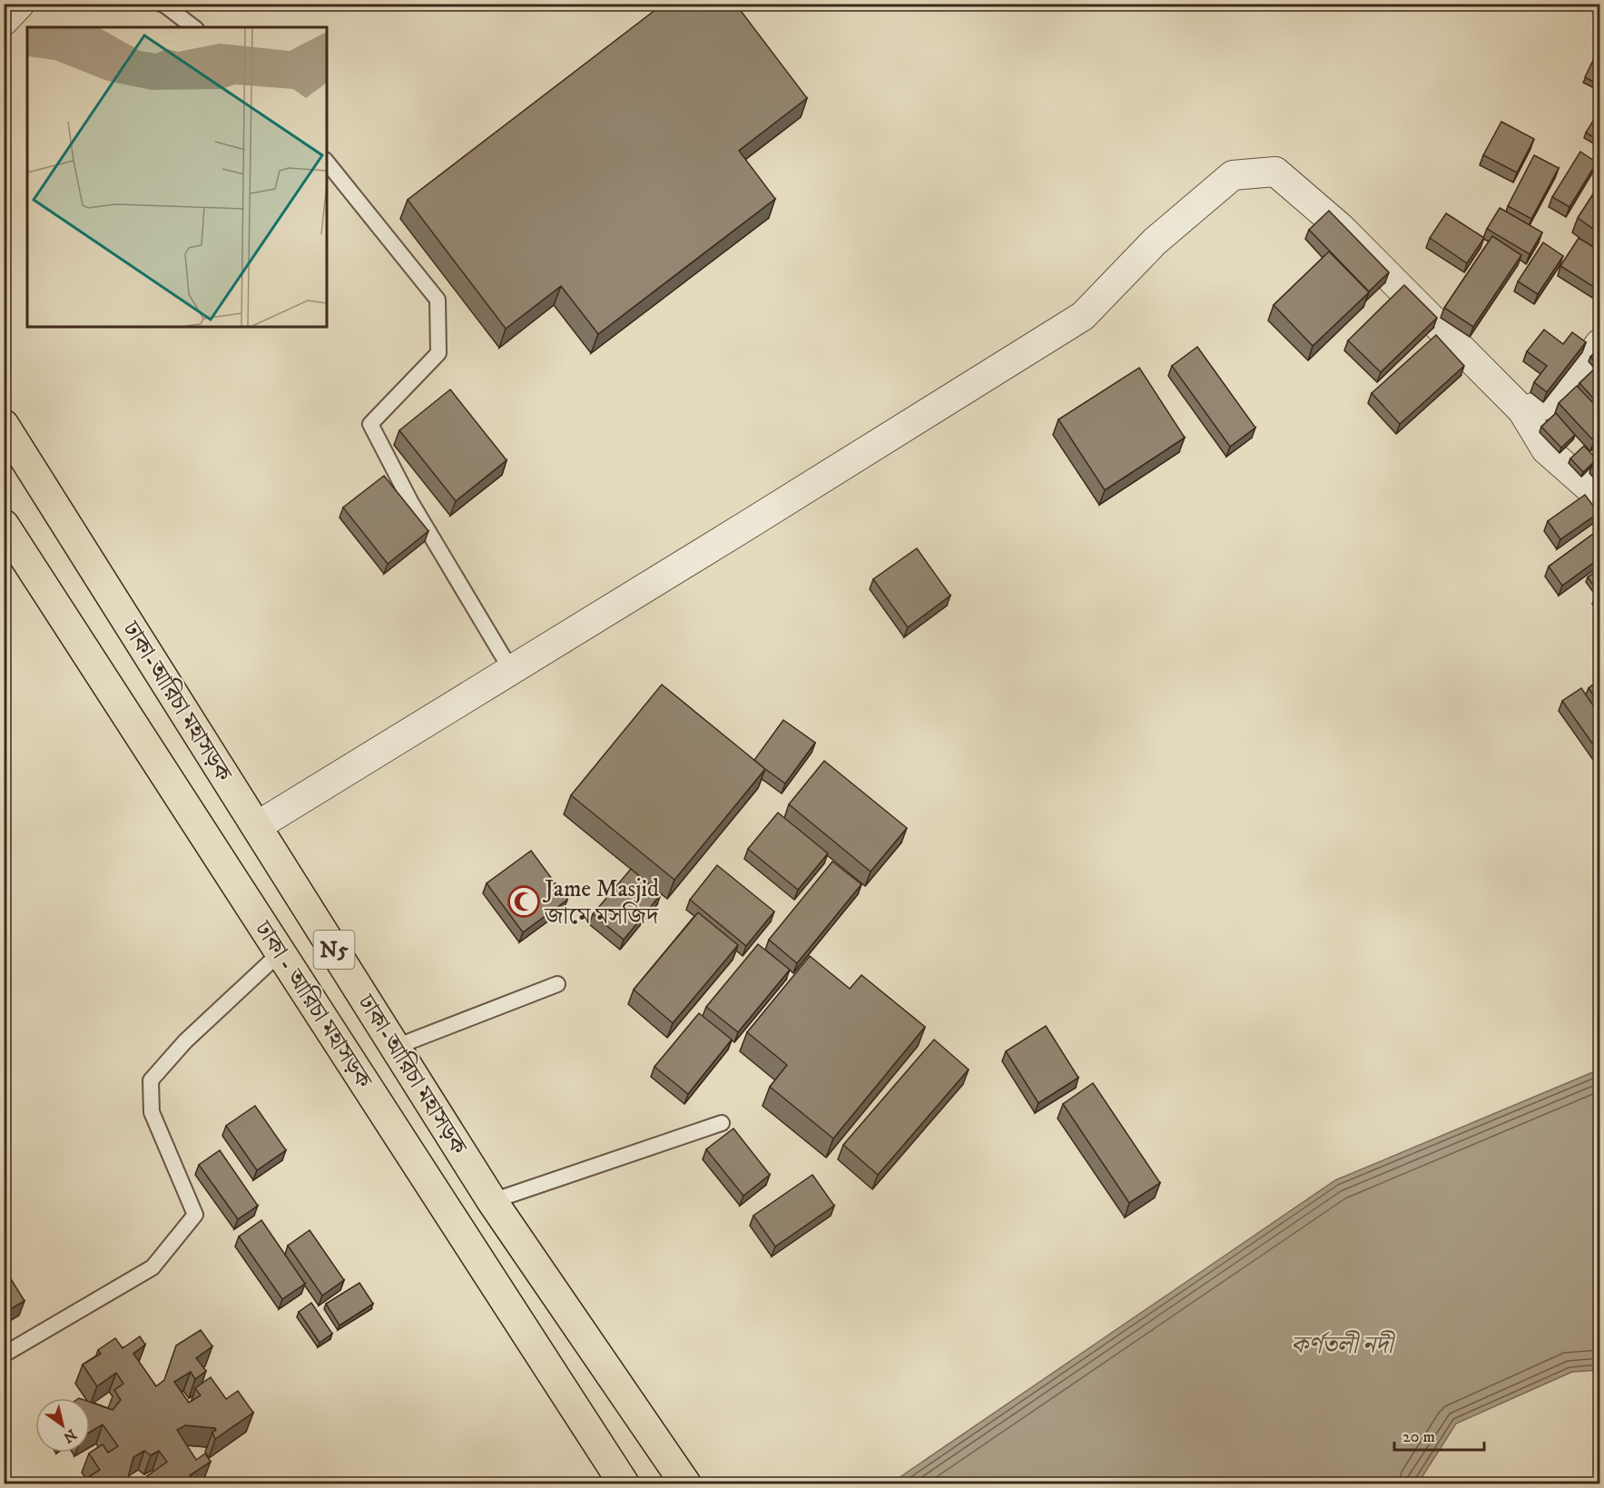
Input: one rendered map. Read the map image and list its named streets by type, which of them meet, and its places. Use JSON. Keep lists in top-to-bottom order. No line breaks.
{"streets":{"highway":["ঢাকা-আরিচা মহাসড়ক","N5","ঢাকা - আরিচা মহাসড়ক"]},"water":["কর্ণতলী নদী"],"places":{"mosque":["Jame Masjid জামে মসজিদ"]},"scale_bar":"20 m","north":"bottom right"}
